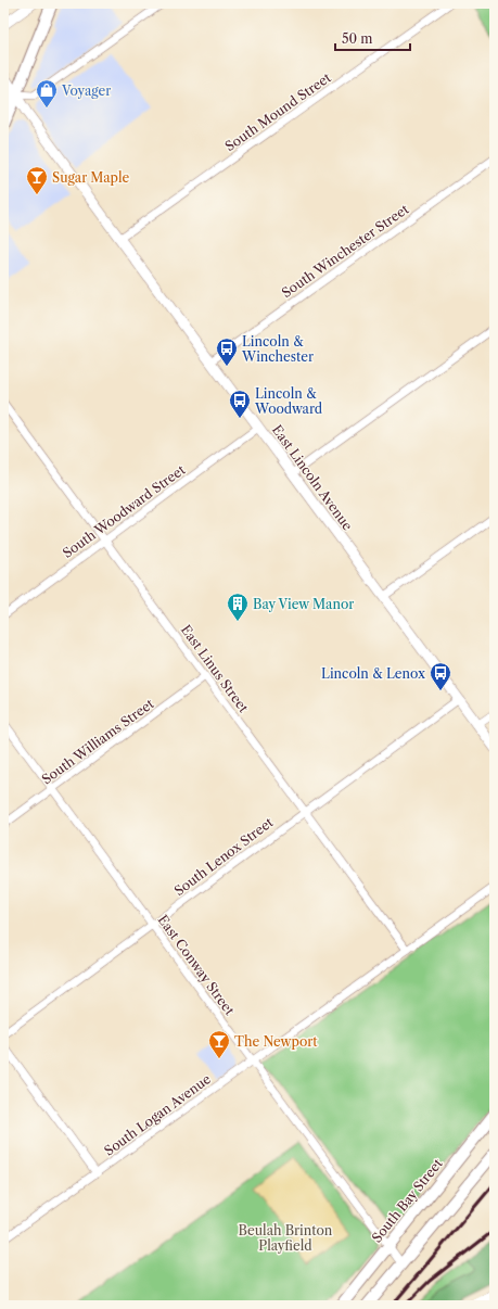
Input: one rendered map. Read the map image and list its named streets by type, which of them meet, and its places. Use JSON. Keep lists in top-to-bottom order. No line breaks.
{"streets":{"main road":["South Bay Street"],"street":["South Mound Street","South Winchester Street","East Lincoln Avenue","South Woodward Street","East Linus Street","South Williams Street","South Lenox Street","East Conway Street","South Logan Avenue"]},"crossings":[["South Mound Street","East Lincoln Avenue"],["South Winchester Street","East Lincoln Avenue"],["East Lincoln Avenue","South Woodward Street"],["East Lincoln Avenue","South Lenox Street"],["South Woodward Street","East Linus Street"],["East Linus Street","South Williams Street"],["East Linus Street","South Lenox Street"],["East Linus Street","South Logan Avenue"],["South Williams Street","East Conway Street"],["South Lenox Street","East Conway Street"],["East Conway Street","South Logan Avenue"],["East Conway Street","South Bay Street"]],"parks":["Beulah Brinton Playfield"],"places":{"shop":["Voyager"],"bar":["Sugar Maple","The Newport"],"bus stop":["Lincoln & Winchester","Lincoln & Woodward","Lincoln & Lenox"],"building":["Bay View Manor"]},"scale_bar":"50 m"}
